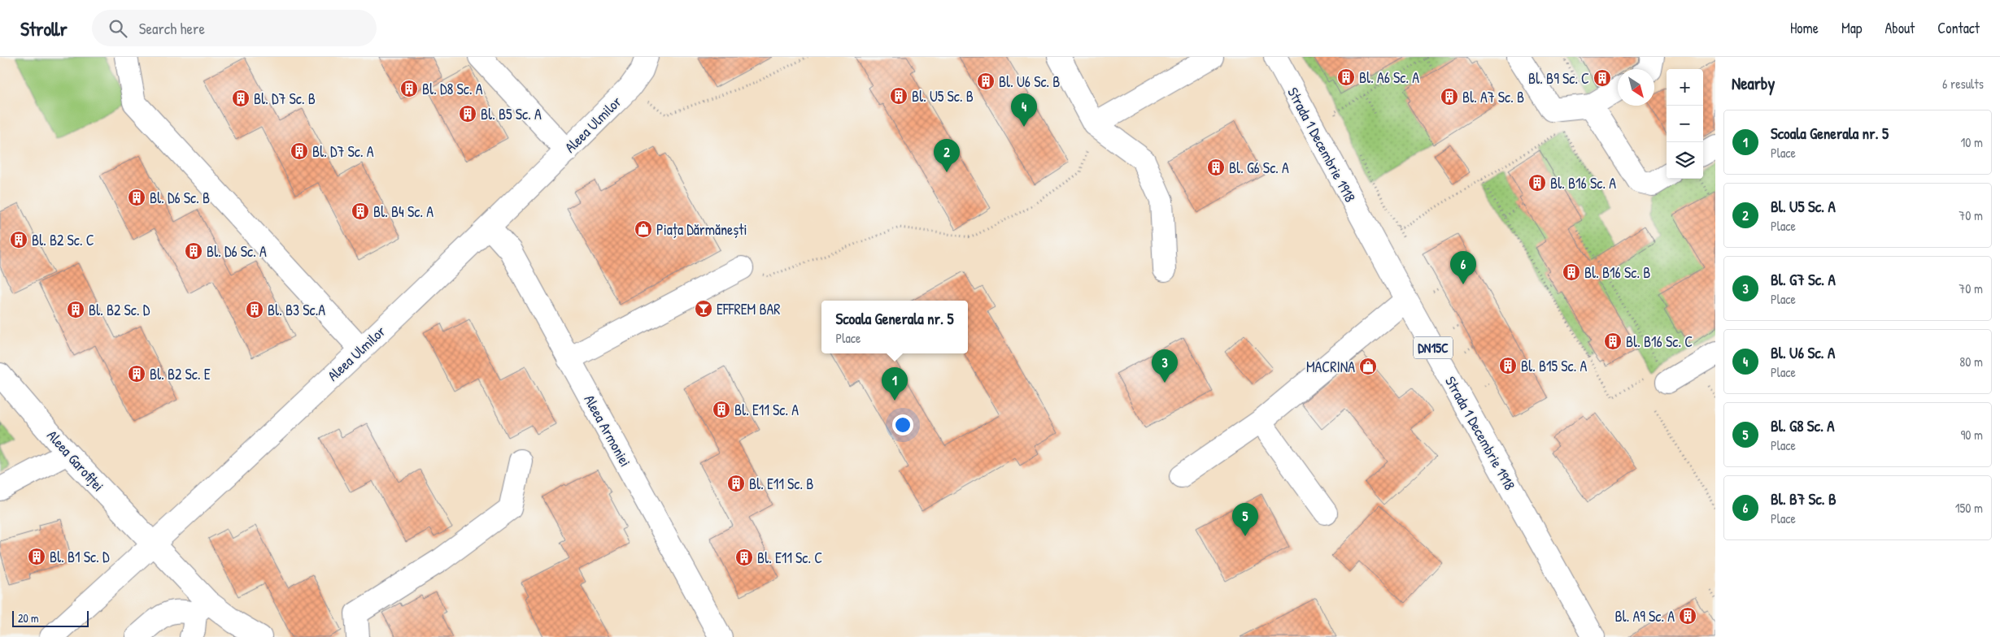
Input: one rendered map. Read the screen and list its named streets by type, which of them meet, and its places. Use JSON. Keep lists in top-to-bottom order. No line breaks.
{"streets":{"street":["Aleea Ulmilor","Strada 1 Decembrie 1918","DN15C","Aleea Armoniei","Aleea Garofiței"]},"crossings":[["Aleea Ulmilor","Aleea Armoniei"],["Aleea Ulmilor","Aleea Garofiței"]],"places":{"building":["Bl. A6 Sc. A","Bl. B9 Sc. C","Bl. U6 Sc. B","Bl. D8 Sc. A","Bl. U5 Sc. B","Bl. A7 Sc. B","Bl. D7 Sc. B","Bl. B5 Sc. A","Bl. D7 Sc. A","Bl. G6 Sc. A","Bl. B16 Sc. A","Bl. D6 Sc. B","Bl. B4 Sc. A","Bl. B2 Sc. C","Bl. D6 Sc. A","Bl. B16 Sc. B","Bl. B2 Sc. D","Bl. B3 Sc.A","Bl. B16 Sc. C","Bl. B15 Sc. A","Bl. B2 Sc. E","Bl. E11 Sc. A","Bl. E11 Sc. B","Bl. B1 Sc. D","Bl. E11 Sc. C","Bl. A9 Sc. A"],"shop":["Piața Dărmănești","MACRINA"],"bar":["EFFREM BAR"]},"scale_bar":"20 m","north":"bottom right","page":{"header":"Strollr","search":"Search here","nav":["Home","Map","About","Contact"],"heading":["Nearby","6 results"],"map_buttons":["+","−"],"pins":["4","2","6","3","1","5"],"list":[{"mark":"1","name":"Scoala Generala nr. 5","note":"Place","value":"10 m"},{"mark":"2","name":"Bl. U5 Sc. A","note":"Place","value":"70 m"},{"mark":"3","name":"Bl. G7 Sc. A","note":"Place","value":"70 m"},{"mark":"4","name":"Bl. U6 Sc. A","note":"Place","value":"80 m"},{"mark":"5","name":"Bl. G8 Sc. A","note":"Place","value":"90 m"},{"mark":"6","name":"Bl. B7 Sc. B","note":"Place","value":"150 m"}],"popup":["Scoala Generala nr. 5","Place"],"scale":"20 m"}}
